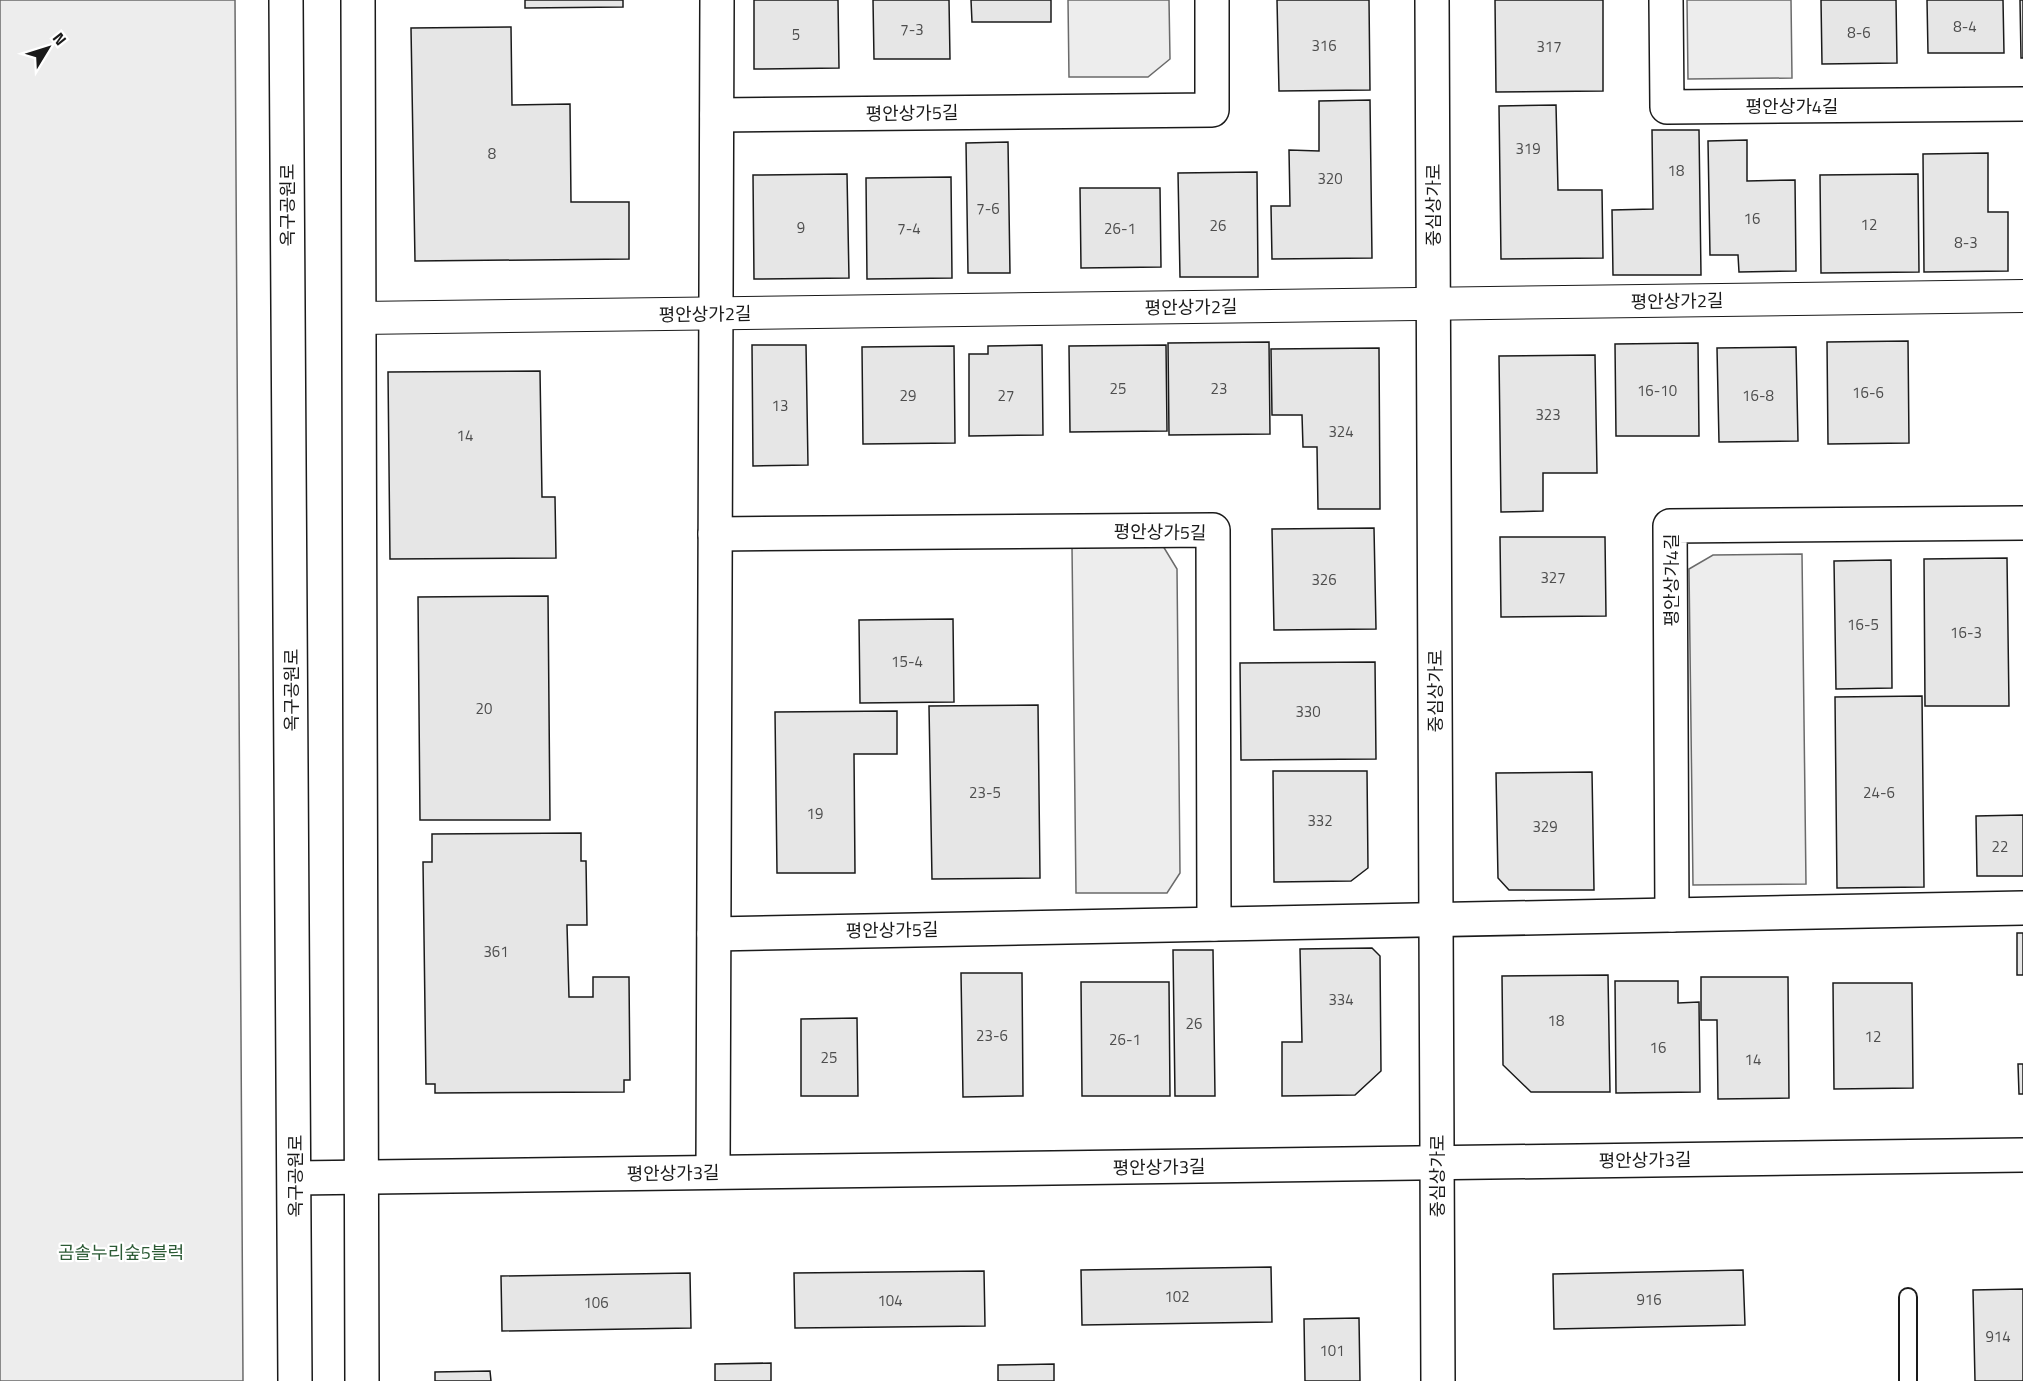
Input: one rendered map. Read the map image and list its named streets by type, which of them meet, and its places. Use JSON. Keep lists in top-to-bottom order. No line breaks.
{"streets":{"street":["평안상가4길","평안상가5길","옥구공원로","중심상가로","평안상가2길","평안상가3길"]},"crossings":[["평안상가5길","중심상가로"],["옥구공원로","평안상가3길"],["중심상가로","평안상가2길"],["중심상가로","평안상가3길"]],"parks":["곰솔누리숲5블럭"],"house_numbers":["8-4","7-3","8-6","5","316","317","319","8","18","320","7-6","16","12","26","9","7-4","26-1","8-3","25","23","16-10","16-6","29","27","16-8","13","323","324","14","327","326","16-5","16-3","15-4","20","330","23-5","24-6","19","332","329","22","361","334","18","26","23-6","12","26-1","16","25","14","102","916","104","106","914","101"],"north":"top right"}
